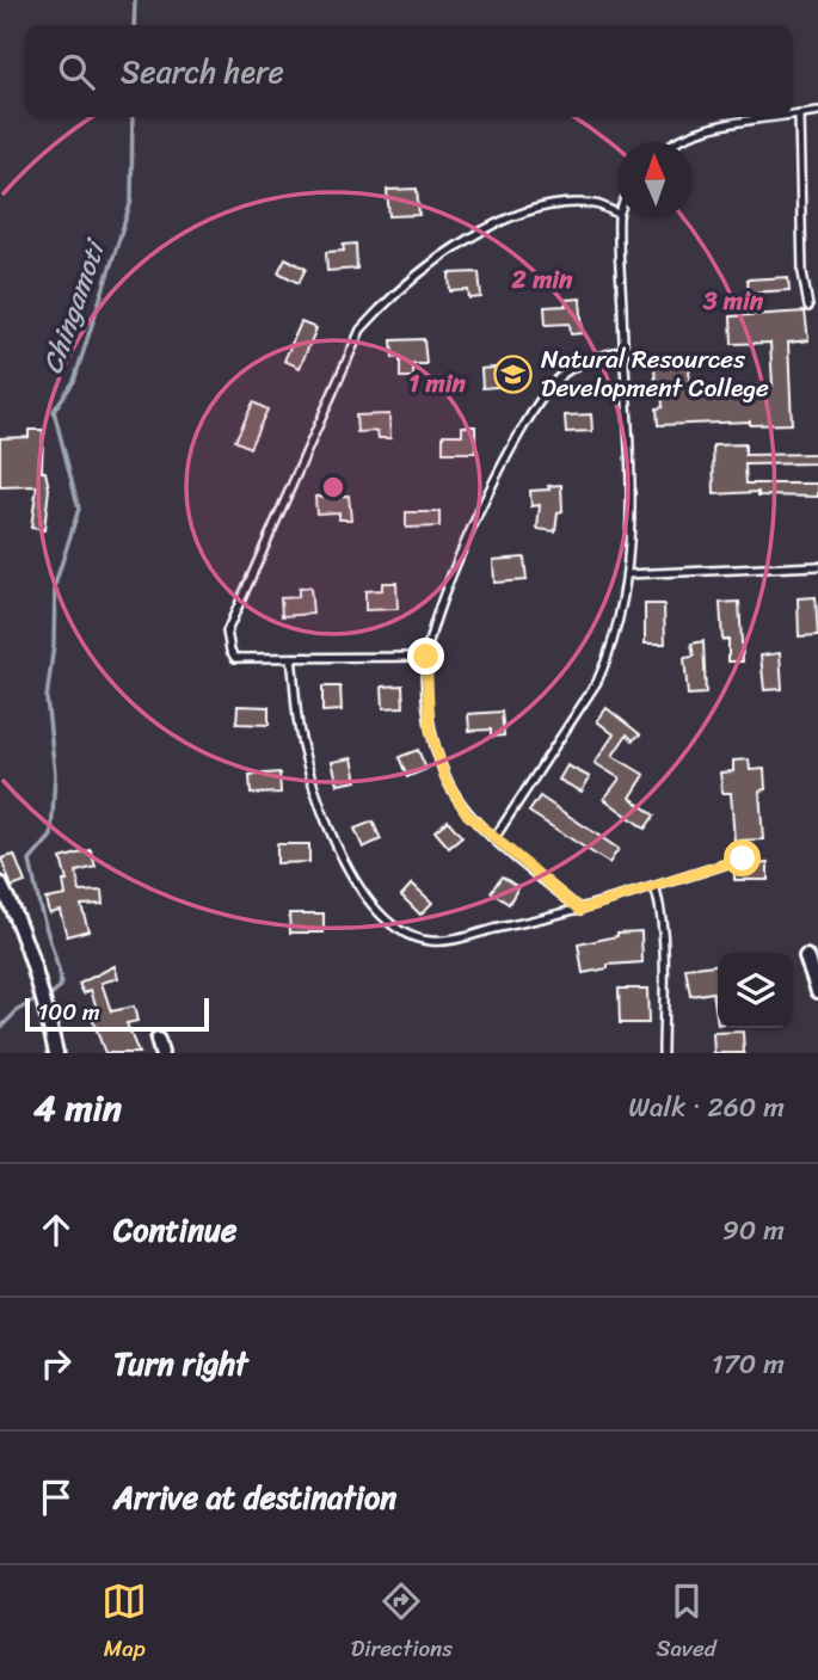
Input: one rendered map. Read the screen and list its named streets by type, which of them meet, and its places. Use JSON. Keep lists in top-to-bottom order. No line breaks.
{"water":["Chingamoti"],"places":{"school or university":["Natural Resources Development College"]},"scale_bar":"100 m","north":"top","page":{"search":"Search here","scale":"100 m","heading":["4 min","Walk · 260 m"],"list":[["Continue","90 m"],["Turn right","170 m"],"Arrive at destination"],"nav":["Map","Directions","Saved"]},"rings":["2 min","3 min","1 min"]}
